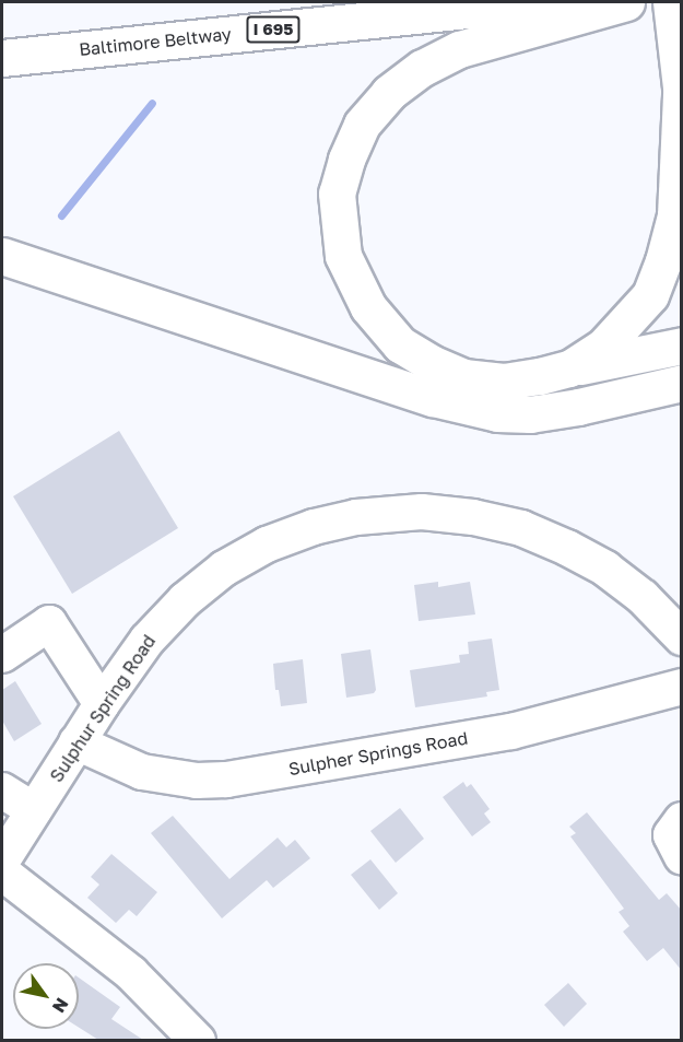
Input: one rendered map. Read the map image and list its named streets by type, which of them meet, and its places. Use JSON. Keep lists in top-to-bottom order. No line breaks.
{"streets":{"main road":["I 695","Baltimore Beltway"],"street":["Sulphur Spring Road","Sulpher Springs Road"]},"crossings":[["Sulphur Spring Road","Sulpher Springs Road"]],"north":"bottom right"}
